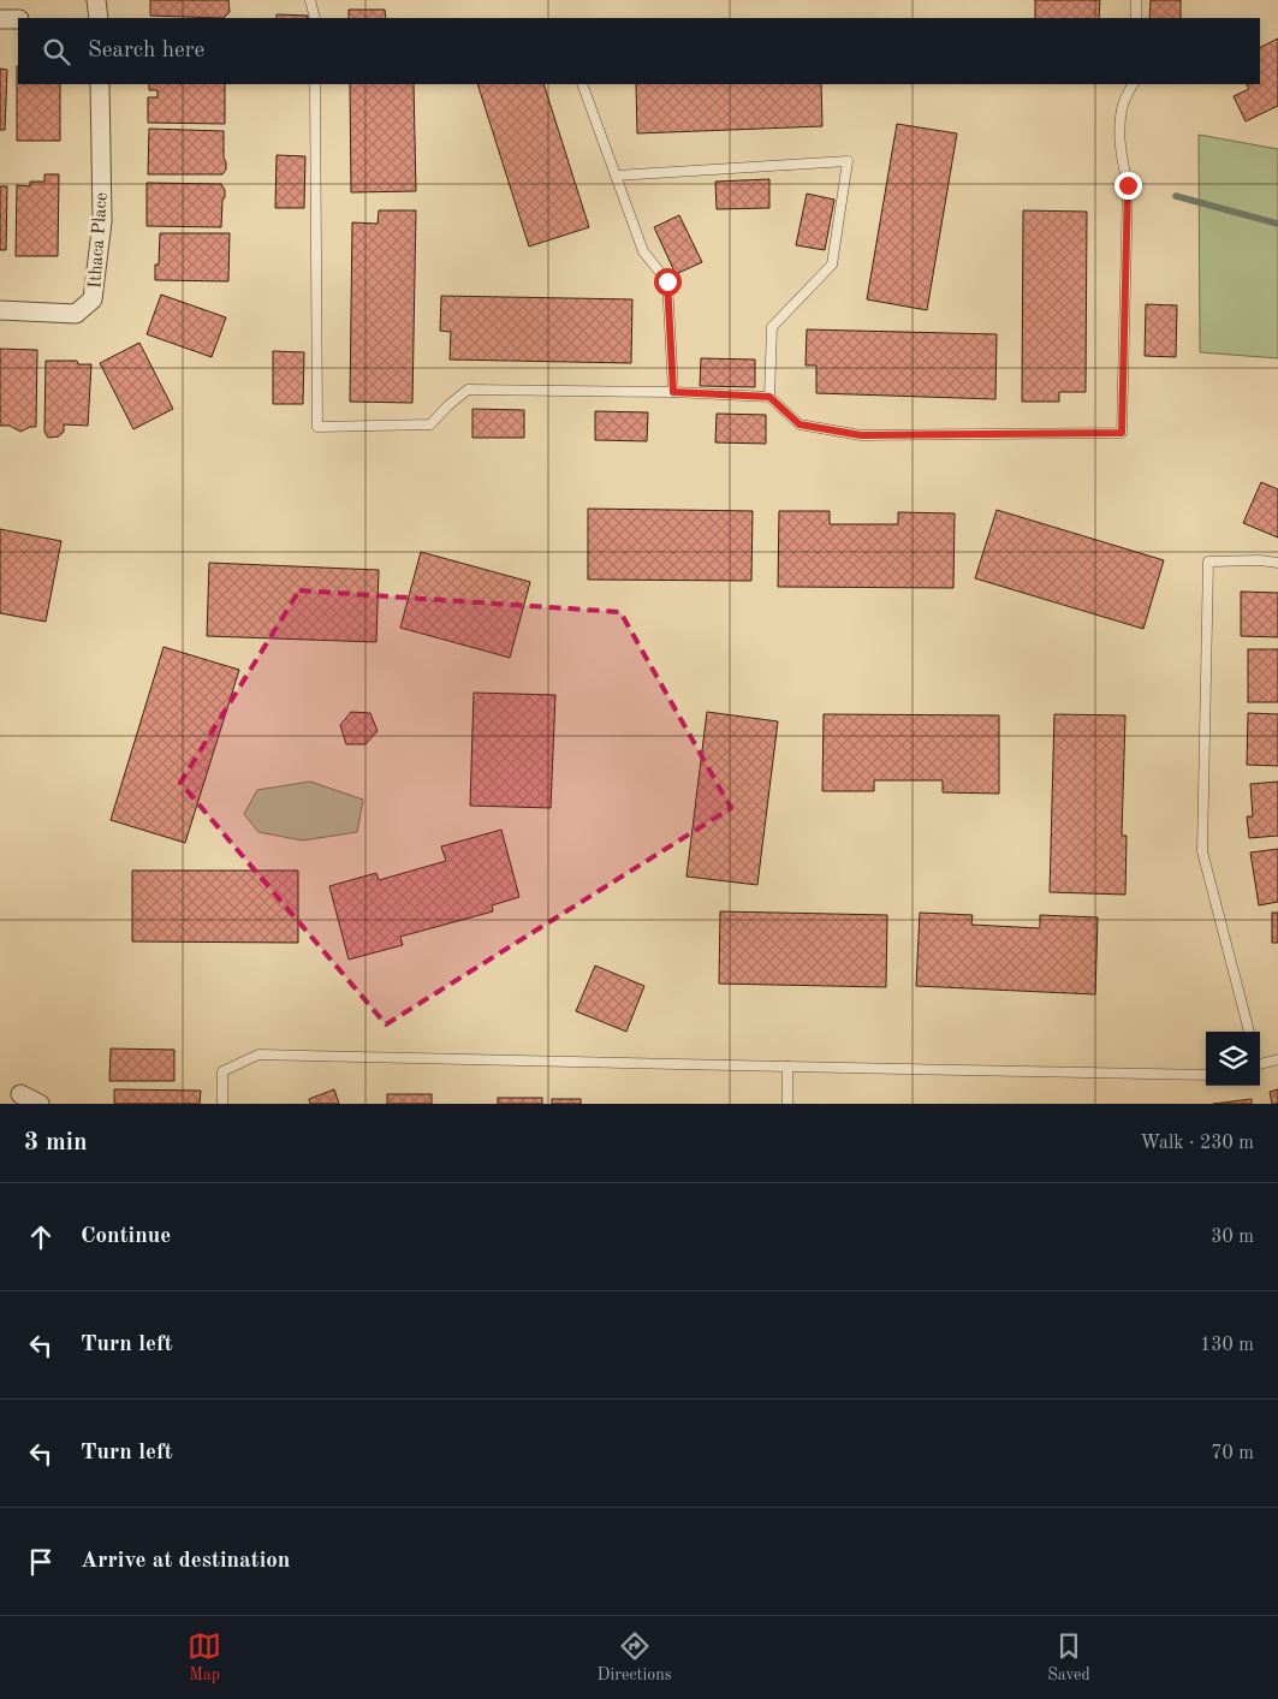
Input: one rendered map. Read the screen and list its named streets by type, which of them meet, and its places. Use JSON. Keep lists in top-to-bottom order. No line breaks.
{"streets":{"street":["Ithaca Place"]},"page":{"search":"Search here","heading":["3 min","Walk · 230 m"],"list":[["Continue","30 m"],["Turn left","130 m"],["Turn left","70 m"],"Arrive at destination"],"nav":["Map","Directions","Saved"]}}
